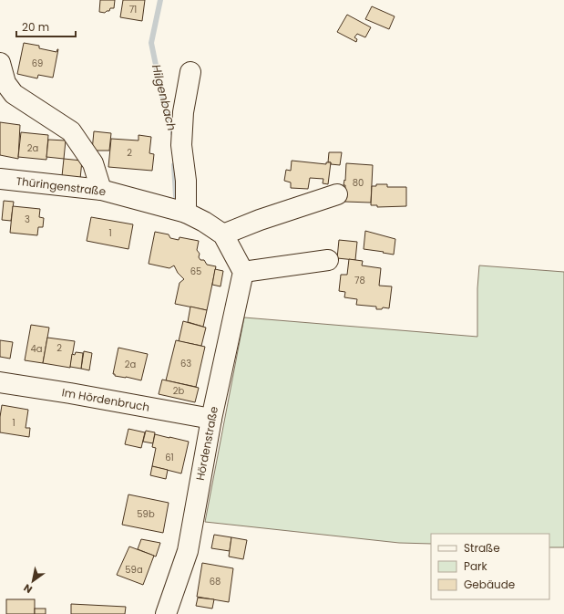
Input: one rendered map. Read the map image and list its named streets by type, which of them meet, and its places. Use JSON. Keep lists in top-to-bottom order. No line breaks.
{"streets":{"street":["Thüringenstraße","Im Hördenbruch","Hördenstraße"]},"crossings":[["Im Hördenbruch","Hördenstraße"]],"water":["Hilgenbach"],"house_numbers":["71","69","2a","2","80","3","1","65","78","2","4a","63","2a","2b","1","61","59b","59a","68"],"legend":["Straße","Park","Gebäude"],"scale_bar":"20 m","north":"bottom left"}
